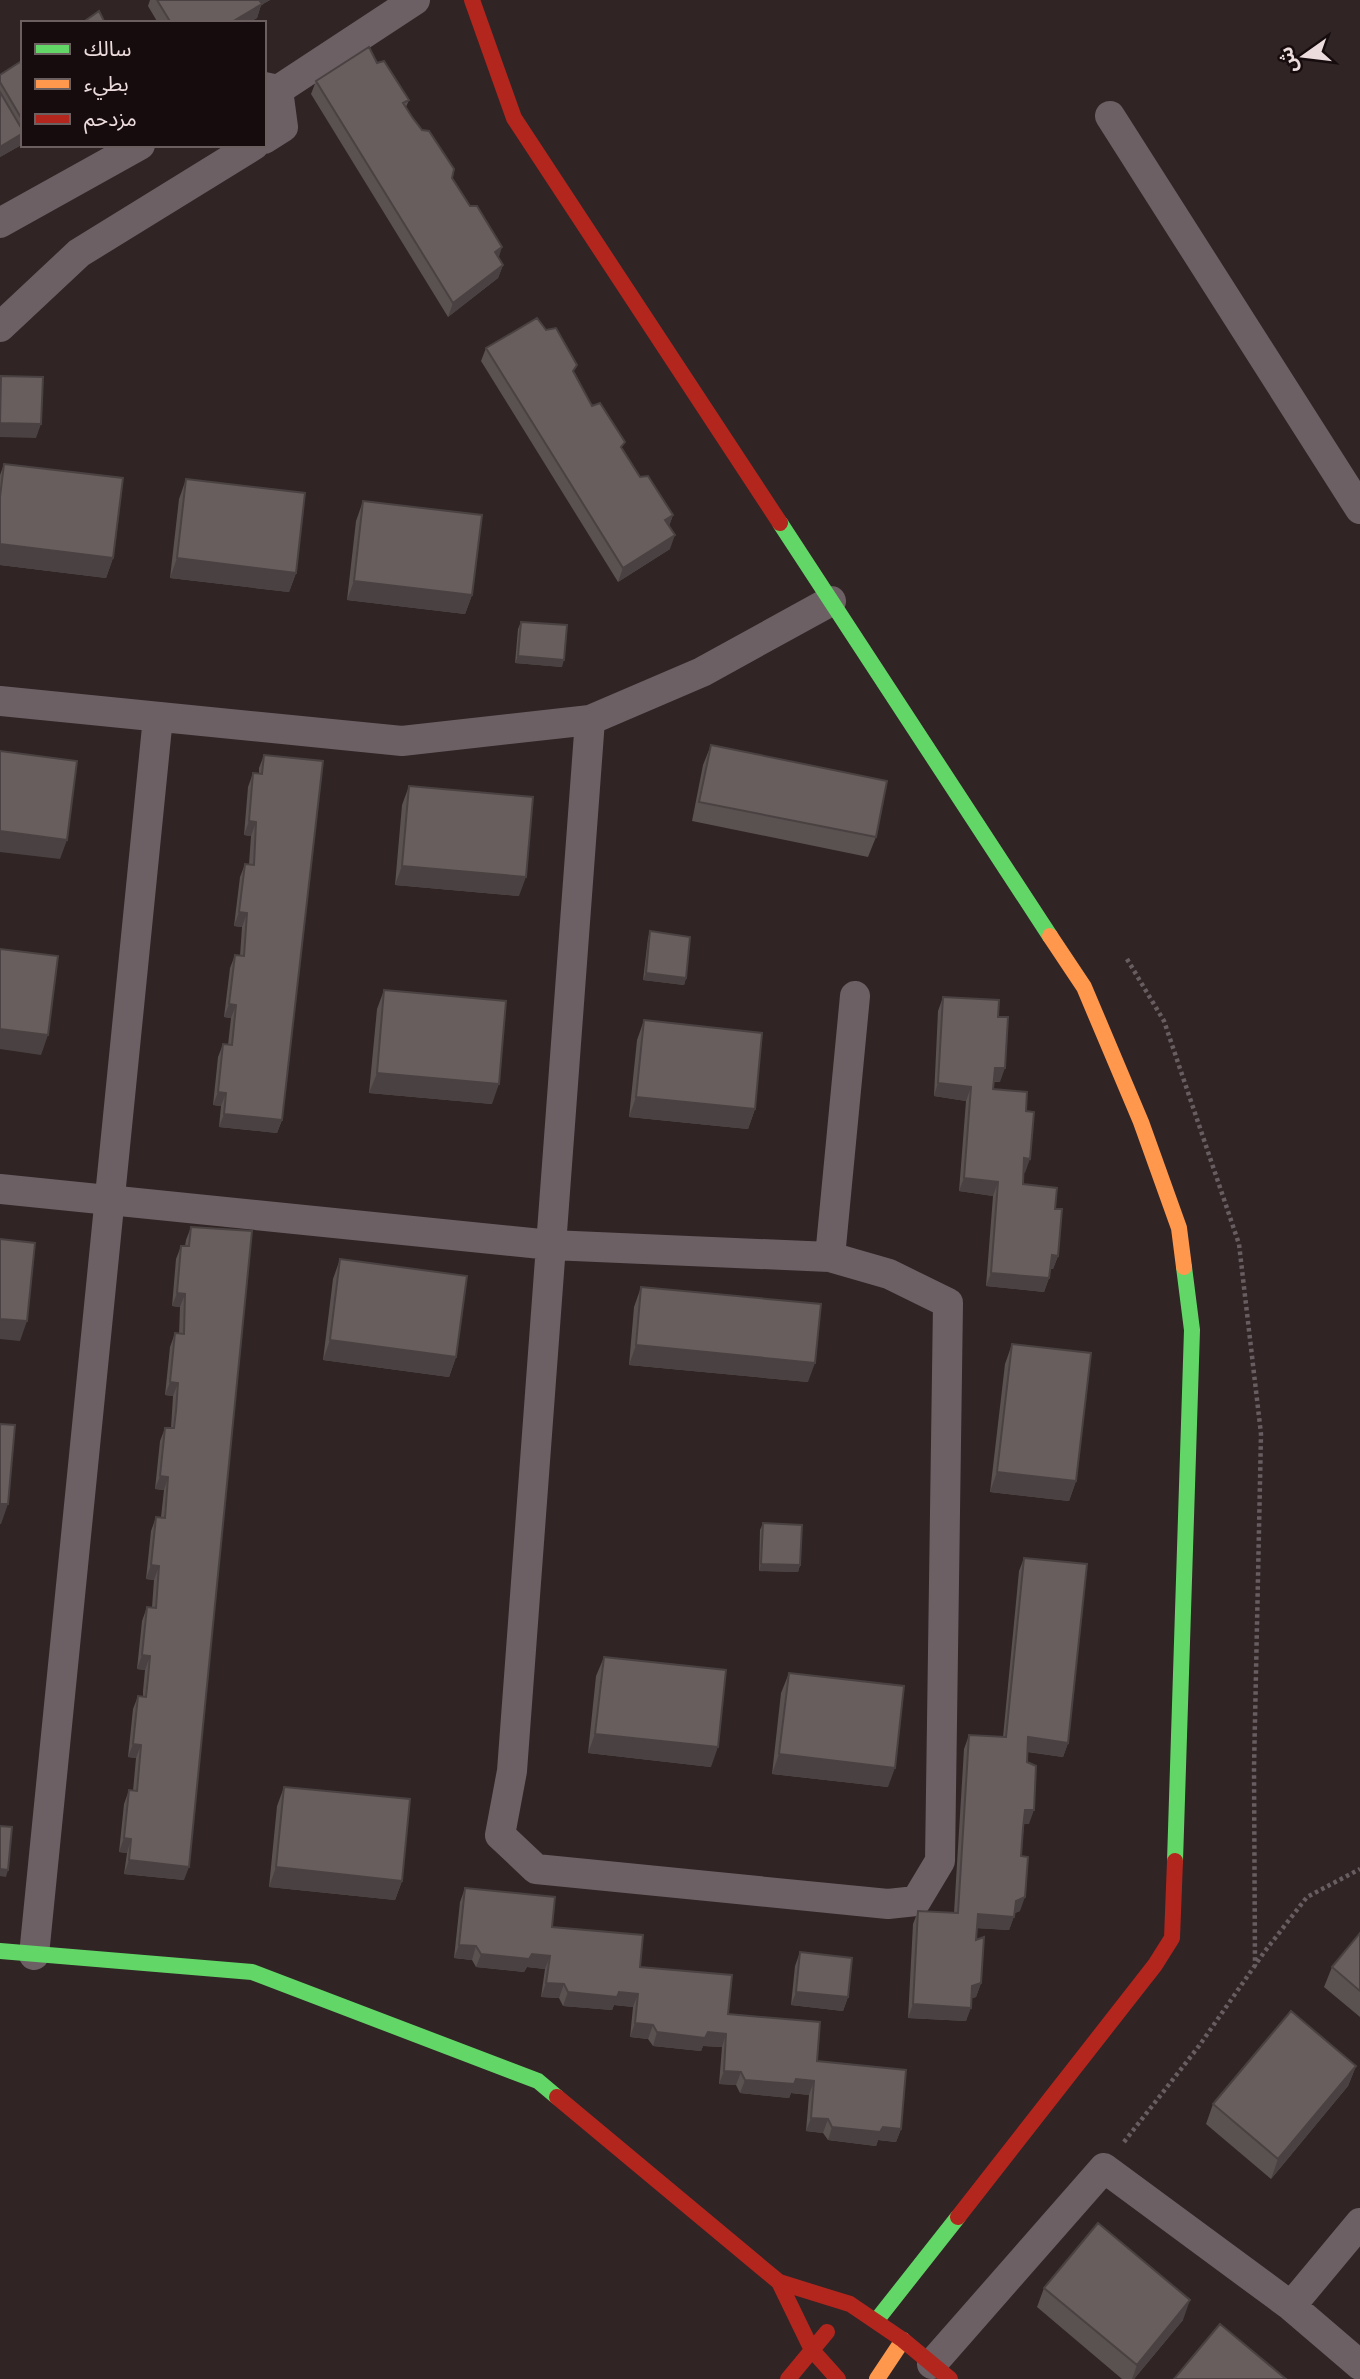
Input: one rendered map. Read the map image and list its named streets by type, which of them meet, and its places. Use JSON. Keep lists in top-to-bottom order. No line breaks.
{"legend":["سالك","بطيء","مزدحم"],"north":"left"}
